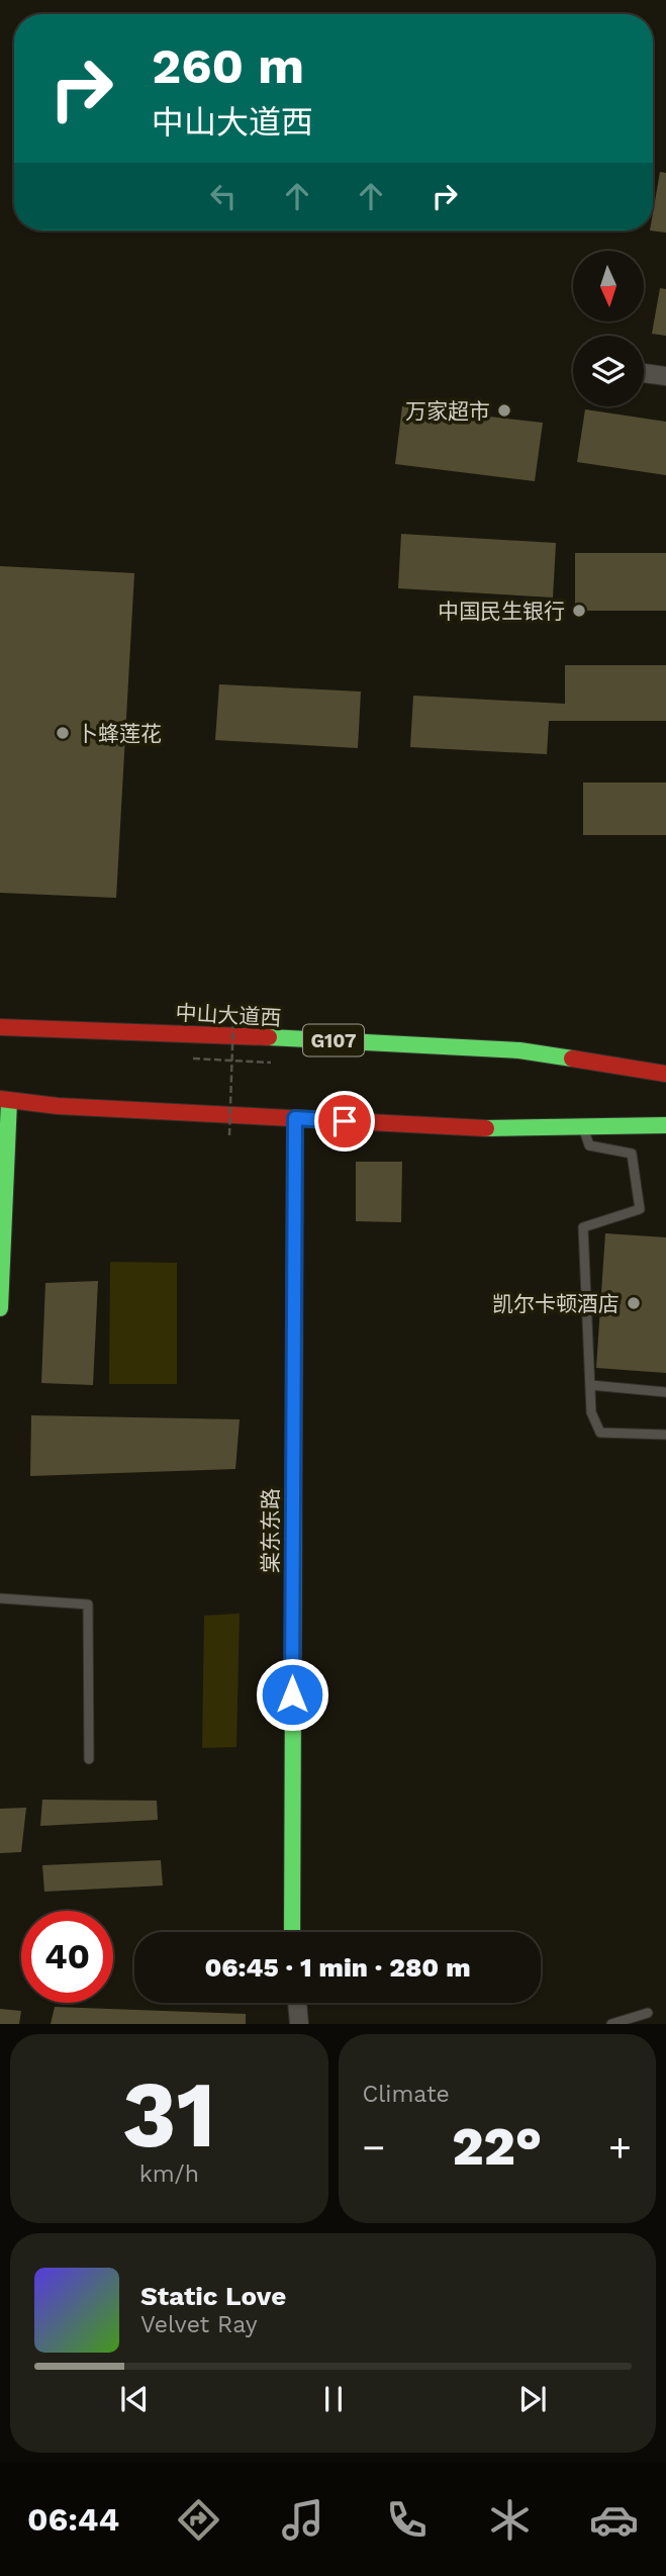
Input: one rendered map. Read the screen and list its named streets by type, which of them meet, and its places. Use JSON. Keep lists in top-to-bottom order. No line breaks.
{"streets":{"main road":["中山大道西","G107","棠东东路"]},"places":["万家超市","中国民生银行","卜蜂莲花","凯尔卡顿酒店"],"north":"bottom","page":{"turn":["260 m","中山大道西"],"limit":"40","trip":"06:45 · 1 min · 280 m","tile":[["31","km/h"],"Climate"],"heat":["−","22°","+"],"song":["Static Love","Velvet Ray"],"tabs":"06:44"}}
